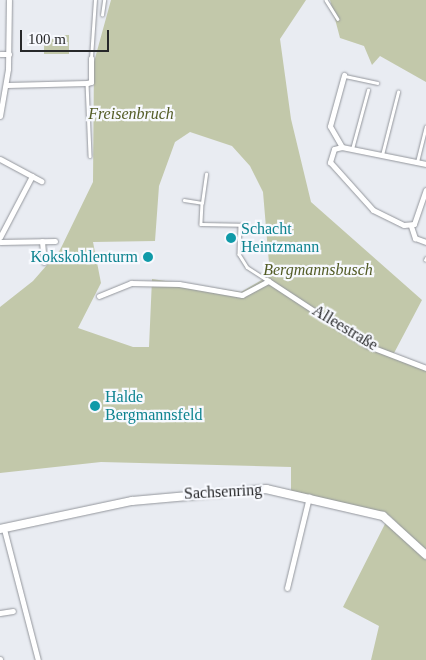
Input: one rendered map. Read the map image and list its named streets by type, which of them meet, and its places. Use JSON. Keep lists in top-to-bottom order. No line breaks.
{"streets":{"street":["Alleestraße","Sachsenring"]},"parks":["Freisenbruch","Bergmannsbusch"],"places":["Schacht Heintzmann","Kokskohlenturm","Halde Bergmannsfeld"],"scale_bar":"100 m"}
